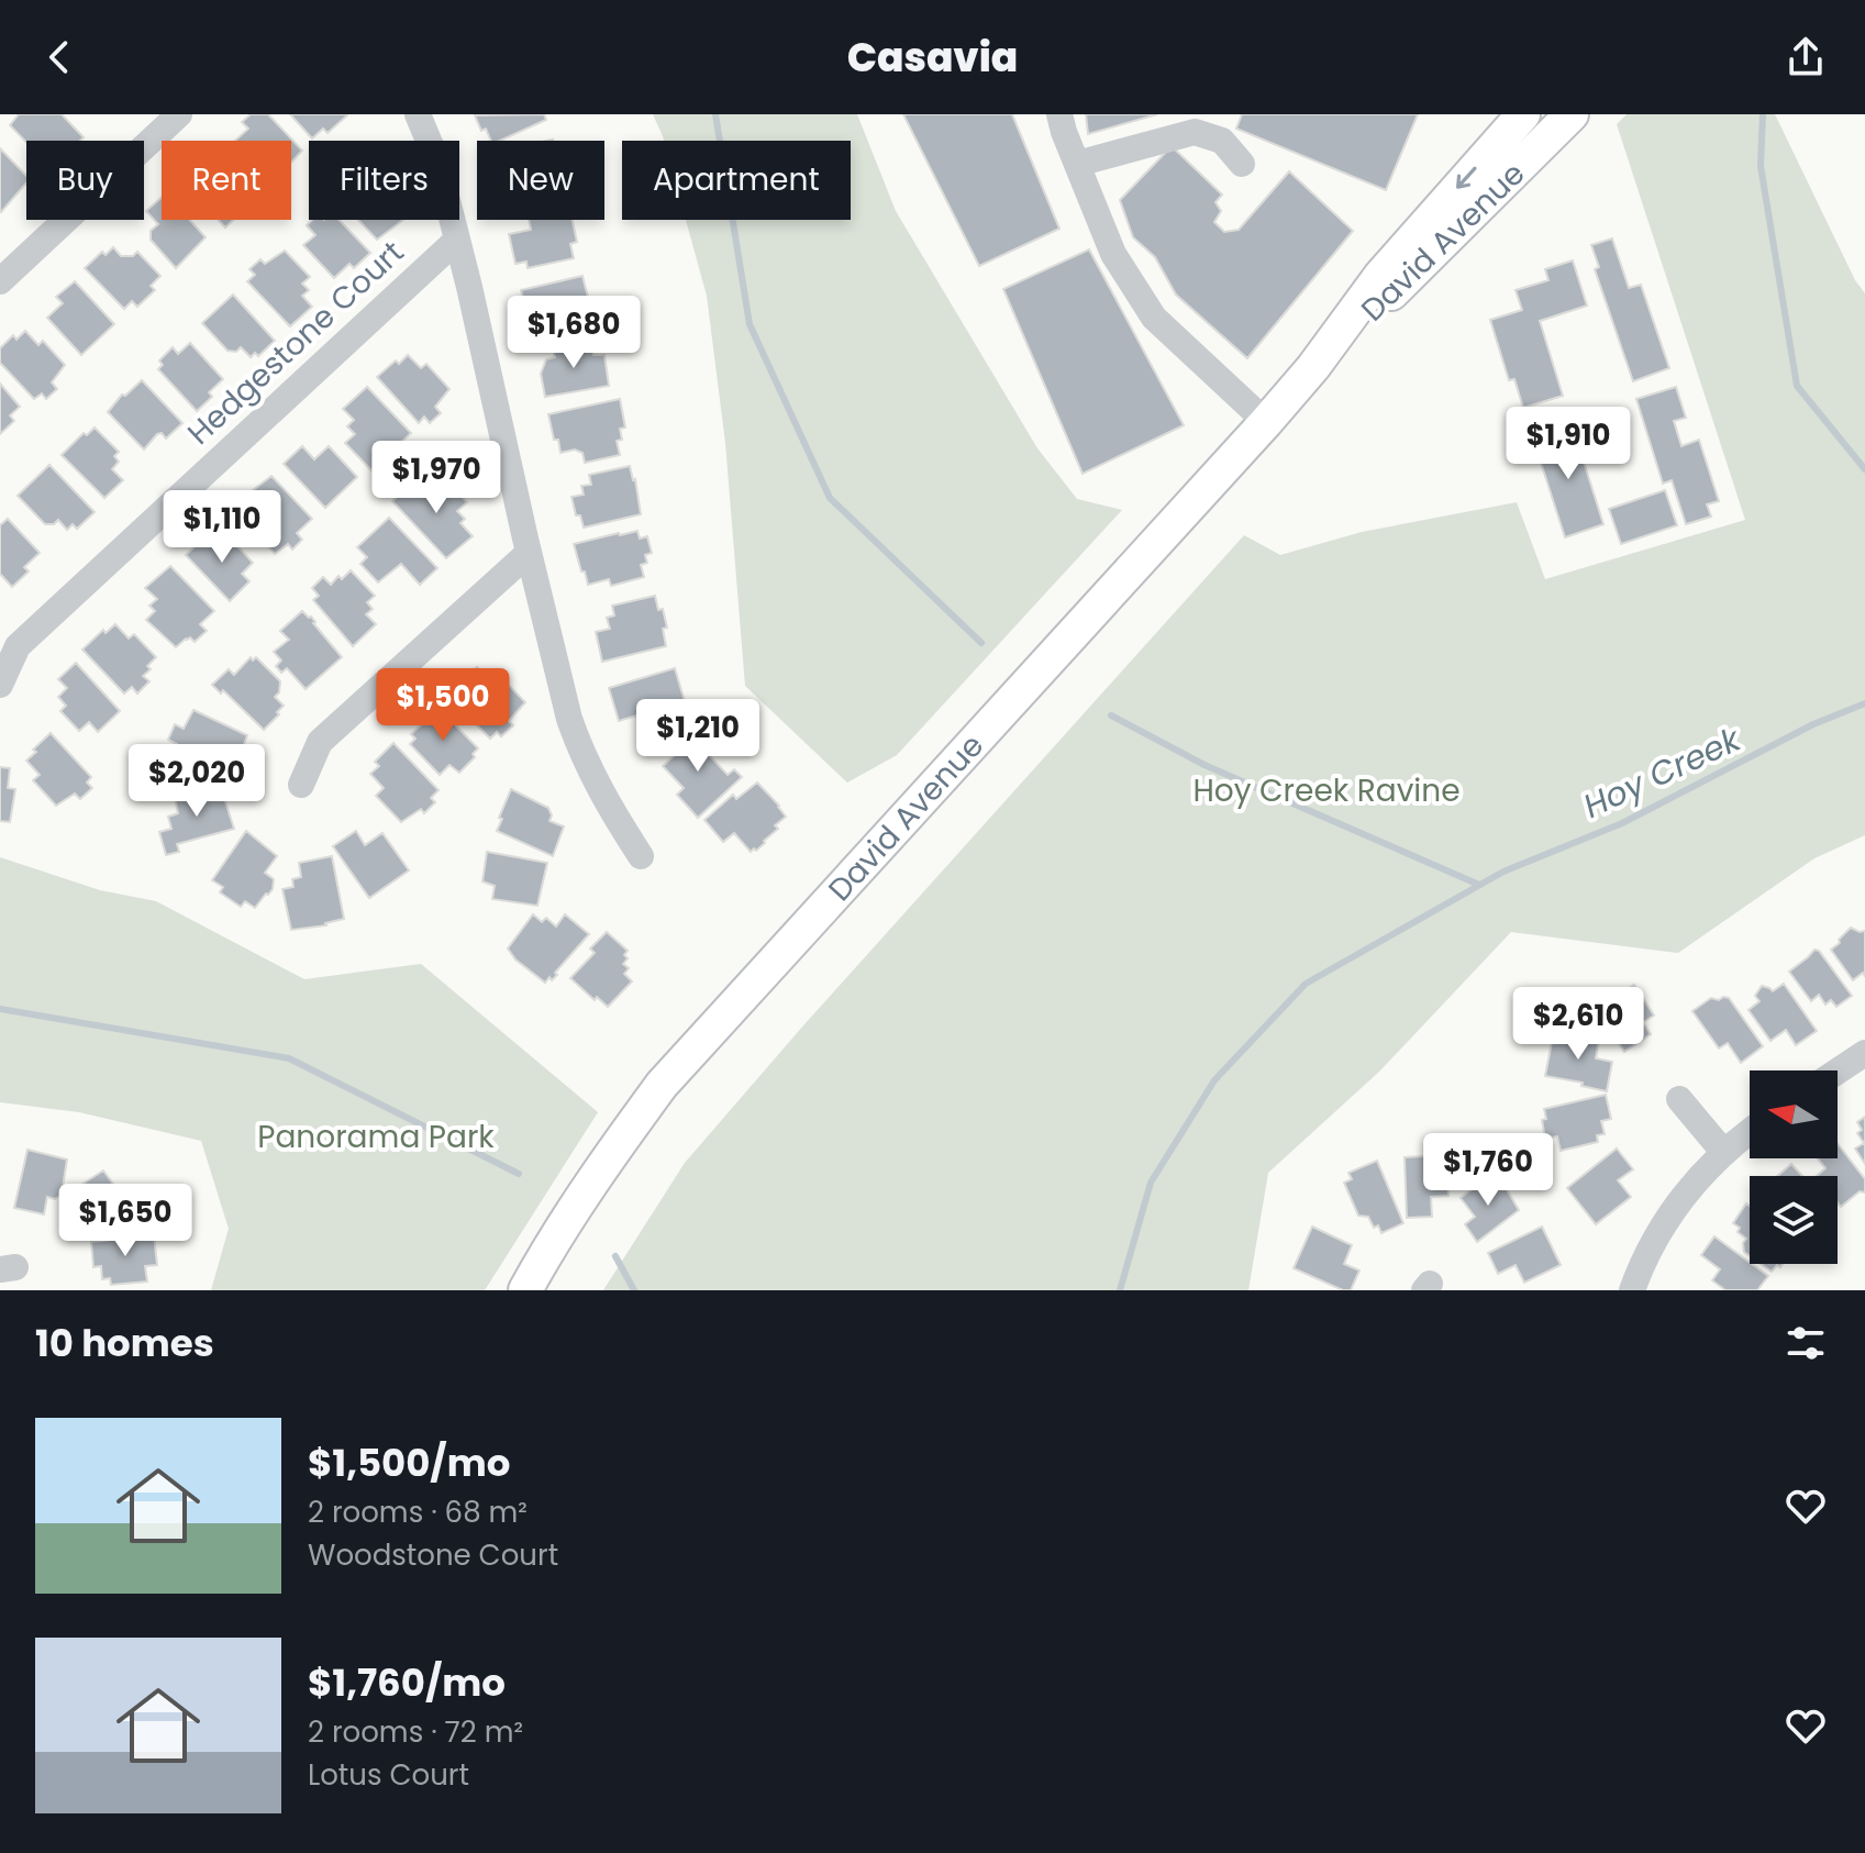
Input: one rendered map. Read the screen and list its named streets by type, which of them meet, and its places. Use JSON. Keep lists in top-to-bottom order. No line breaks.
{"streets":{"main road":["David Avenue"],"street":["Hedgestone Court"]},"water":["Hoy Creek"],"parks":["Hoy Creek Ravine","Panorama Park"],"north":"left","page":{"header":"Casavia","chip":["Buy","Rent","Filters","New","Apartment"],"price":["$1,680","$1,910","$1,970","$1,110","$1,500","$1,210","$2,020","$2,610","$1,760","$1,650"],"heading":"10 homes","list":[{"name":"$1,500/mo","note":"2 rooms · 68 m² · Woodstone Court"},{"name":"$1,760/mo","note":"2 rooms · 72 m² · Lotus Court"}]}}
